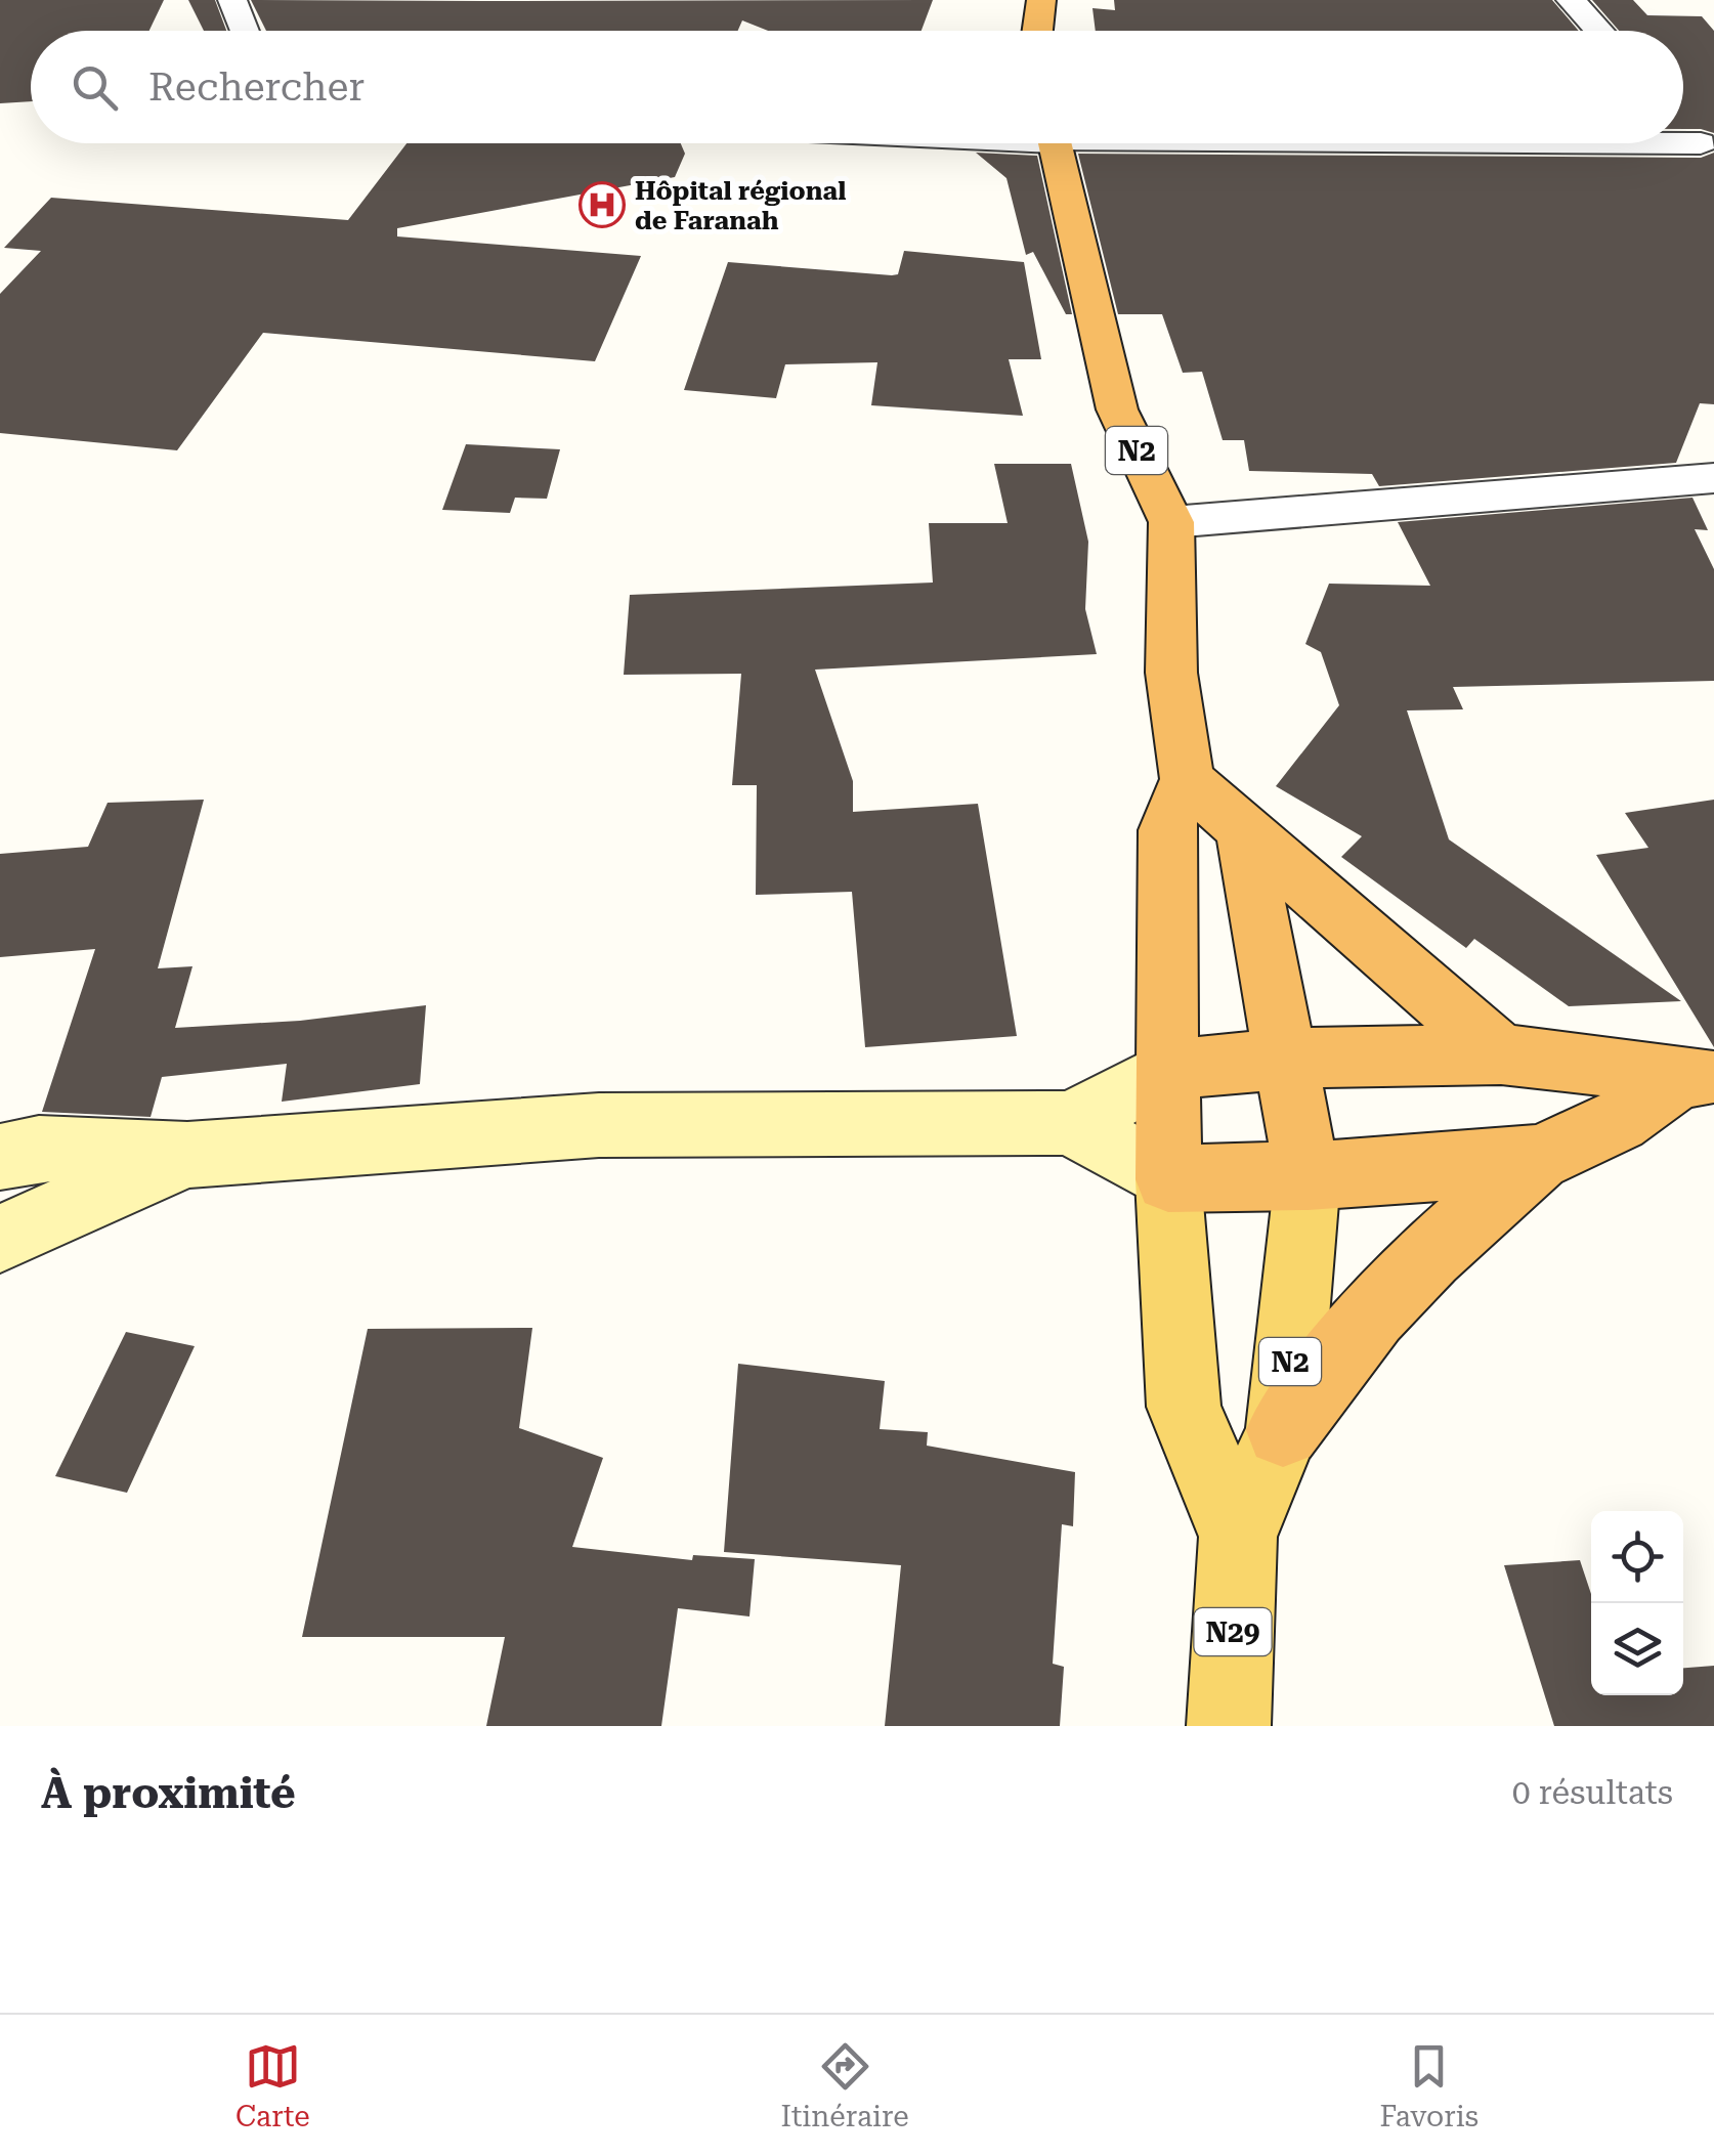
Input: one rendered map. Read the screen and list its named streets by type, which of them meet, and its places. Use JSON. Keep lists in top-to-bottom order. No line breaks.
{"streets":{"highway":["N2"],"main road":["N29"]},"crossings":[["N2","N29"]],"places":{"hospital":["Hôpital régional de Faranah"]},"page":{"search":"Rechercher","heading":["À proximité","0 résultats"],"nav":["Carte","Itinéraire","Favoris"]}}
